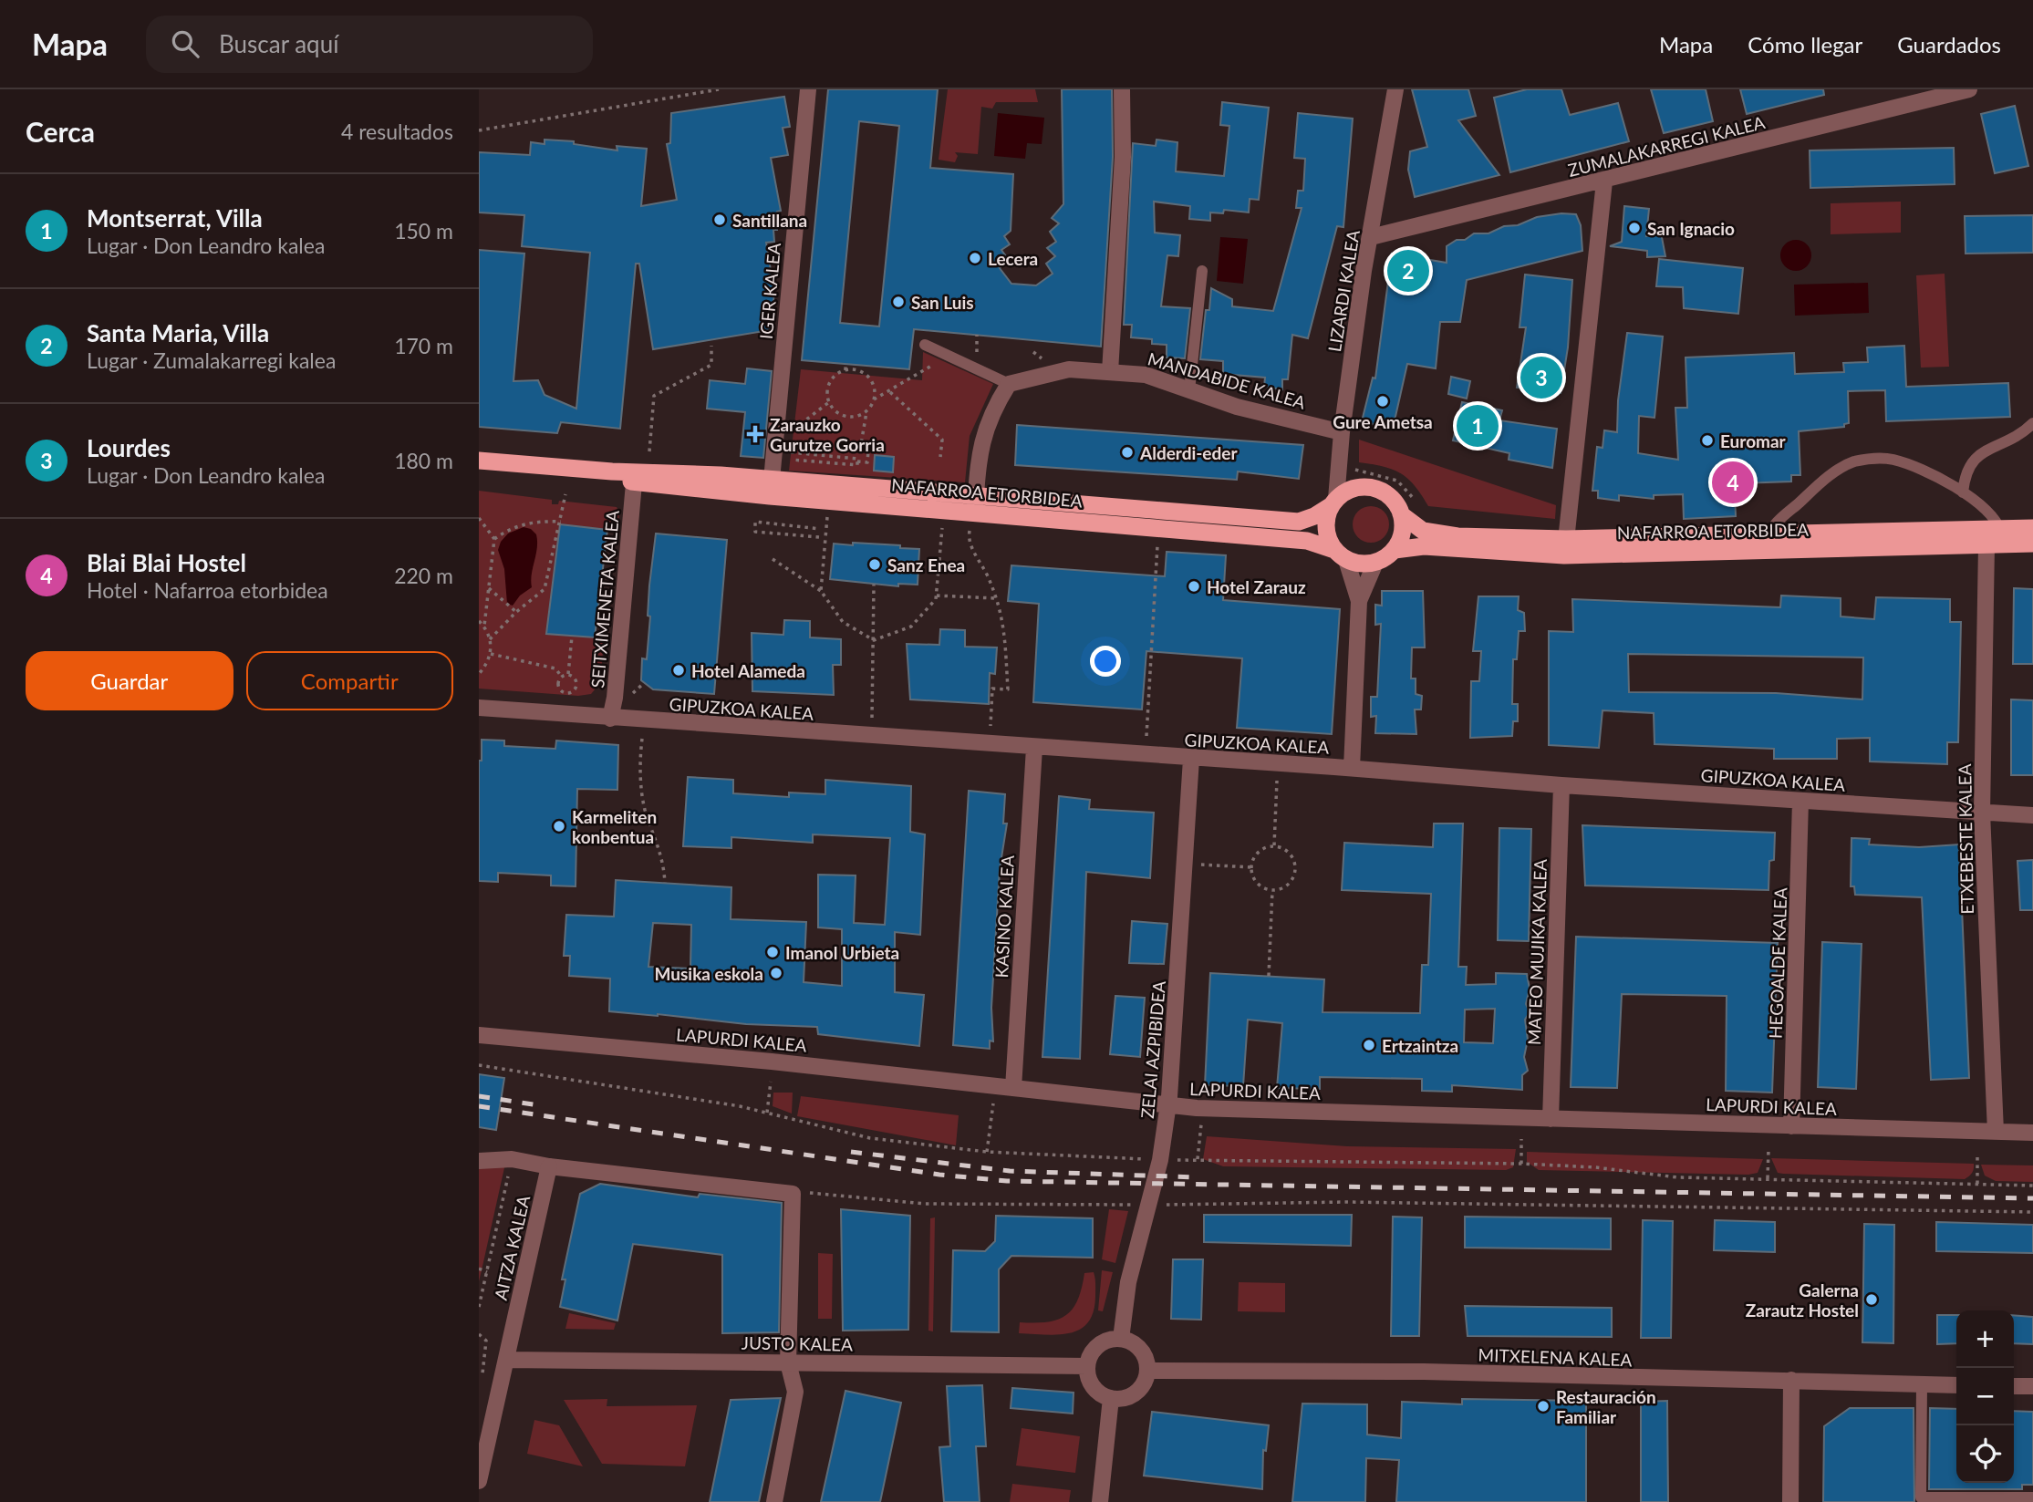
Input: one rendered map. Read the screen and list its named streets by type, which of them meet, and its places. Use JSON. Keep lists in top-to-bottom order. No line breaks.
{"streets":{"highway":["NAFARROA ETORBIDEA"],"street":["ZUMALAKARREGI KALEA","IGER KALEA","LIZARDI KALEA","MANDABIDE KALEA","SEITXIMENETA KALEA","GIPUZKOA KALEA","ETXEBESTE KALEA","KASINO KALEA","MATEO MUJIKA KALEA","HEGOALDE KALEA","LAPURDI KALEA","ZELAI AZPIBIDEA","AITZA KALEA","JUSTO KALEA","MITXELENA KALEA"]},"crossings":[["ZUMALAKARREGI KALEA","LIZARDI KALEA"],["IGER KALEA","NAFARROA ETORBIDEA"],["LIZARDI KALEA","MANDABIDE KALEA"],["LIZARDI KALEA","NAFARROA ETORBIDEA"],["NAFARROA ETORBIDEA","SEITXIMENETA KALEA"],["NAFARROA ETORBIDEA","ETXEBESTE KALEA"],["SEITXIMENETA KALEA","GIPUZKOA KALEA"],["GIPUZKOA KALEA","ETXEBESTE KALEA"],["GIPUZKOA KALEA","KASINO KALEA"],["GIPUZKOA KALEA","MATEO MUJIKA KALEA"],["GIPUZKOA KALEA","HEGOALDE KALEA"],["GIPUZKOA KALEA","ZELAI AZPIBIDEA"],["ETXEBESTE KALEA","LAPURDI KALEA"],["KASINO KALEA","LAPURDI KALEA"],["MATEO MUJIKA KALEA","LAPURDI KALEA"],["HEGOALDE KALEA","LAPURDI KALEA"],["ZELAI AZPIBIDEA","JUSTO KALEA"],["ZELAI AZPIBIDEA","MITXELENA KALEA"],["AITZA KALEA","JUSTO KALEA"],["JUSTO KALEA","MITXELENA KALEA"]],"places":{"other":["Santillana","San Ignacio","Lecera","San Luis","Gure Ametsa","Euromar","Alderdi-eder","Sanz Enea","Hotel Zarauz","Hotel Alameda","Karmeliten konbentua","Imanol Urbieta","Musika eskola","Ertzaintza","Galerna Zarautz Hostel","Restauración Familiar"],"health":["Zarauzko Gurutze Gorria"]},"page":{"header":"Mapa","search":"Buscar aquí","nav":["Mapa","Cómo llegar","Guardados"],"heading":["Cerca","4 resultados"],"list":[{"mark":"1","name":"Montserrat, Villa","note":"Lugar · Don Leandro kalea","value":"150 m"},{"mark":"2","name":"Santa Maria, Villa","note":"Lugar · Zumalakarregi kalea","value":"170 m"},{"mark":"3","name":"Lourdes","note":"Lugar · Don Leandro kalea","value":"180 m"},{"mark":"4","name":"Blai Blai Hostel","note":"Hotel · Nafarroa etorbidea","value":"220 m"}],"pins":["2","3","1","4"],"buttons":["Guardar","Compartir"],"map_buttons":["+","−"]}}
